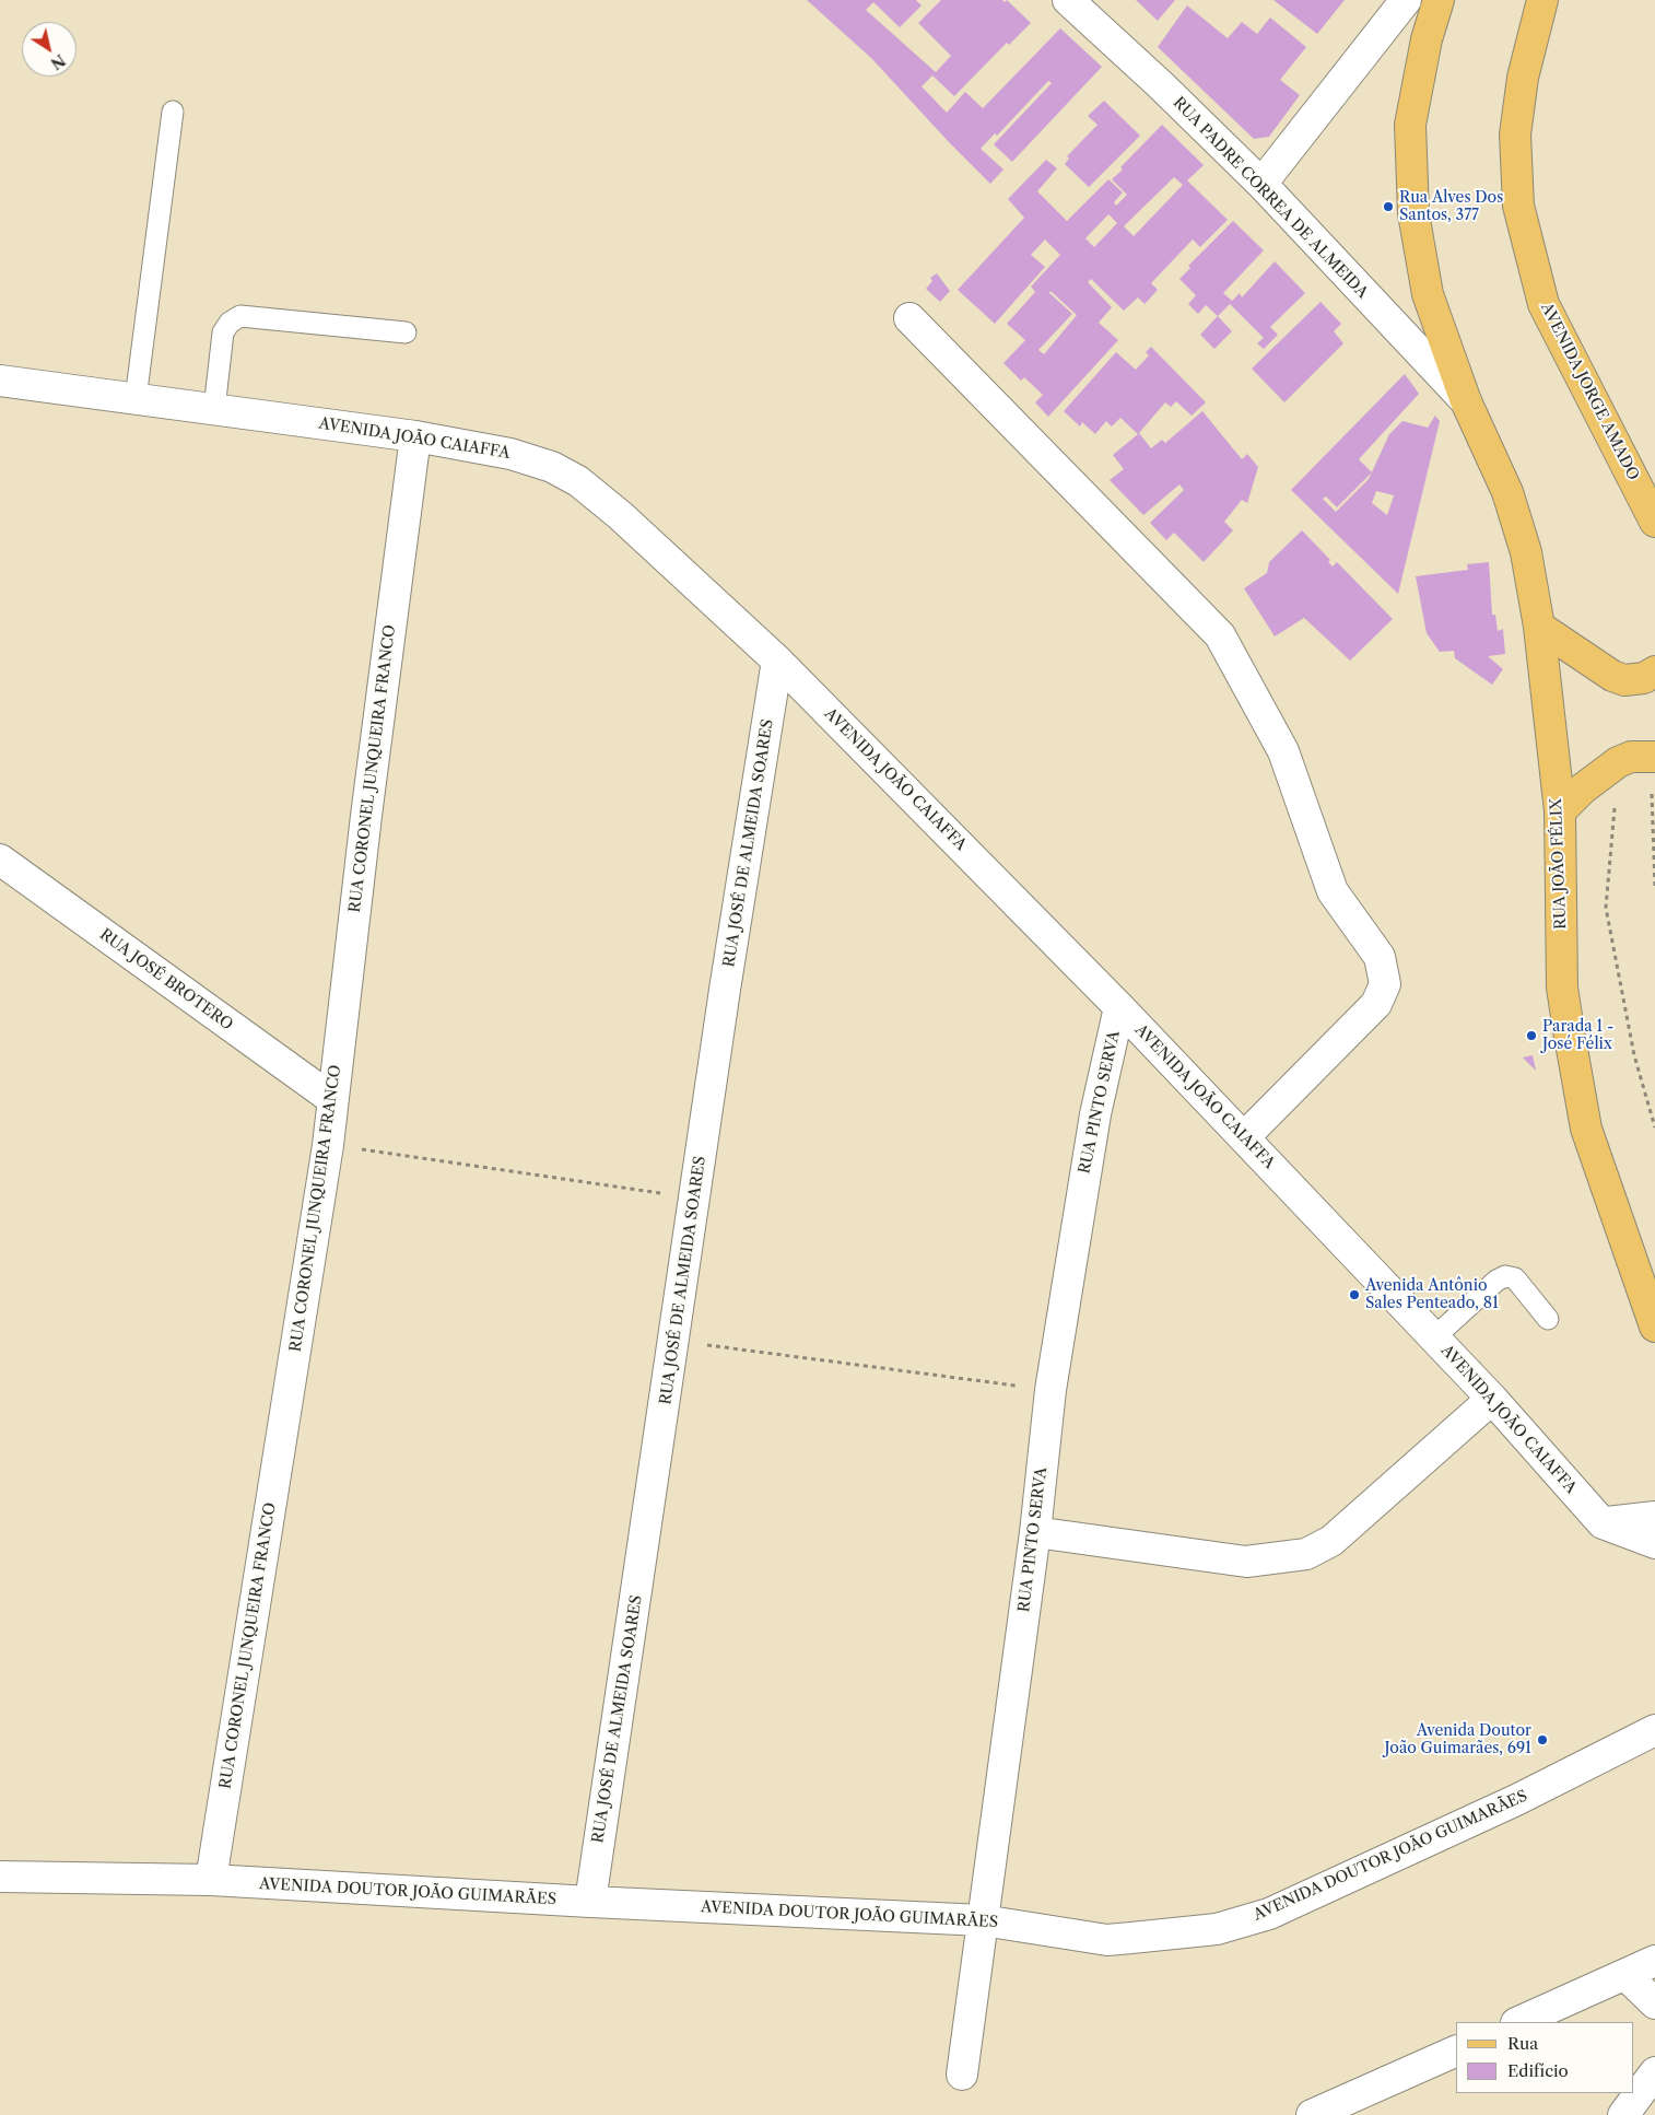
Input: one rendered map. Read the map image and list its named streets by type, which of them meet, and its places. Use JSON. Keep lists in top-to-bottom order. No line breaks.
{"streets":{"main road":["AVENIDA JORGE AMADO","RUA JOÃO FÉLIX"],"street":["RUA PADRE CORREA DE ALMEIDA","AVENIDA JOÃO CAIAFFA","RUA CORONEL JUNQUEIRA FRANCO","RUA JOSÉ DE ALMEIDA SOARES","RUA JOSÉ BROTERO","RUA PINTO SERVA","AVENIDA DOUTOR JOÃO GUIMARÃES"]},"crossings":[["RUA PADRE CORREA DE ALMEIDA","RUA JOÃO FÉLIX"],["AVENIDA JOÃO CAIAFFA","RUA CORONEL JUNQUEIRA FRANCO"],["AVENIDA JOÃO CAIAFFA","RUA JOSÉ DE ALMEIDA SOARES"],["AVENIDA JOÃO CAIAFFA","RUA PINTO SERVA"],["RUA CORONEL JUNQUEIRA FRANCO","RUA JOSÉ BROTERO"],["RUA CORONEL JUNQUEIRA FRANCO","AVENIDA DOUTOR JOÃO GUIMARÃES"],["RUA JOSÉ DE ALMEIDA SOARES","AVENIDA DOUTOR JOÃO GUIMARÃES"],["RUA PINTO SERVA","AVENIDA DOUTOR JOÃO GUIMARÃES"]],"places":["Rua Alves Dos Santos, 377","Parada 1 - José Félix","Avenida Antônio Sales Penteado, 81","Avenida Doutor João Guimarães, 691"],"legend":["Rua","Edifício"],"north":"bottom right"}
